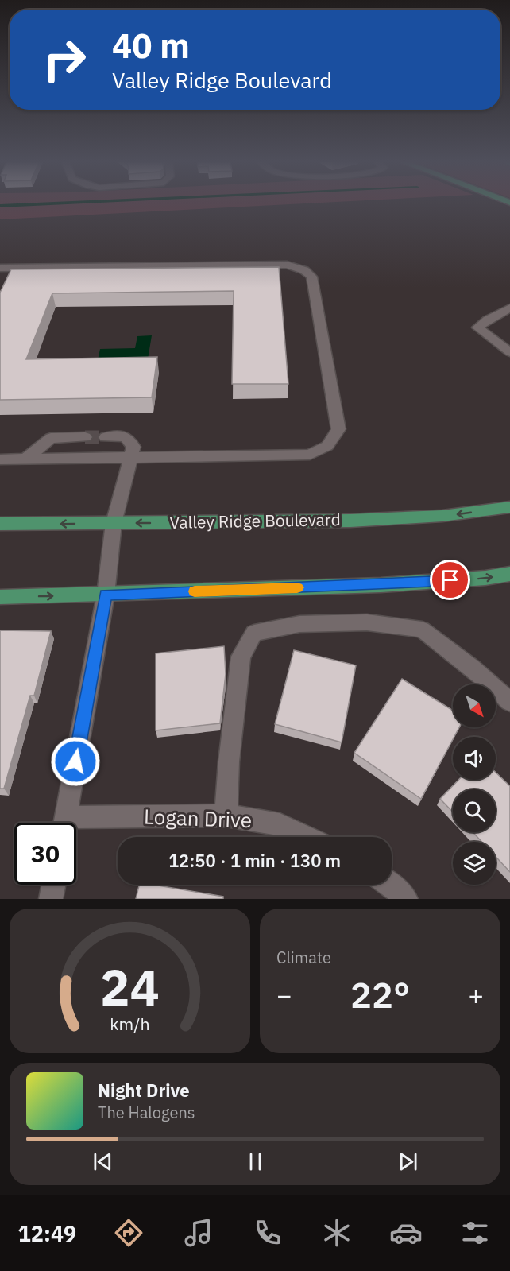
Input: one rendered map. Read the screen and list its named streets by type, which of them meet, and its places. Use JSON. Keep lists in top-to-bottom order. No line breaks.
{"streets":{"main road":["Valley Ridge Boulevard"],"street":["Logan Drive"]},"north":"bottom right","page":{"turn":["40 m","Valley Ridge Boulevard"],"limit":"30","trip":"12:50 · 1 min · 130 m","tile":"Climate","heat":["−","22°","+"],"song":["Night Drive","The Halogens"],"tabs":"12:49","gauge":["24","km/h"]}}
